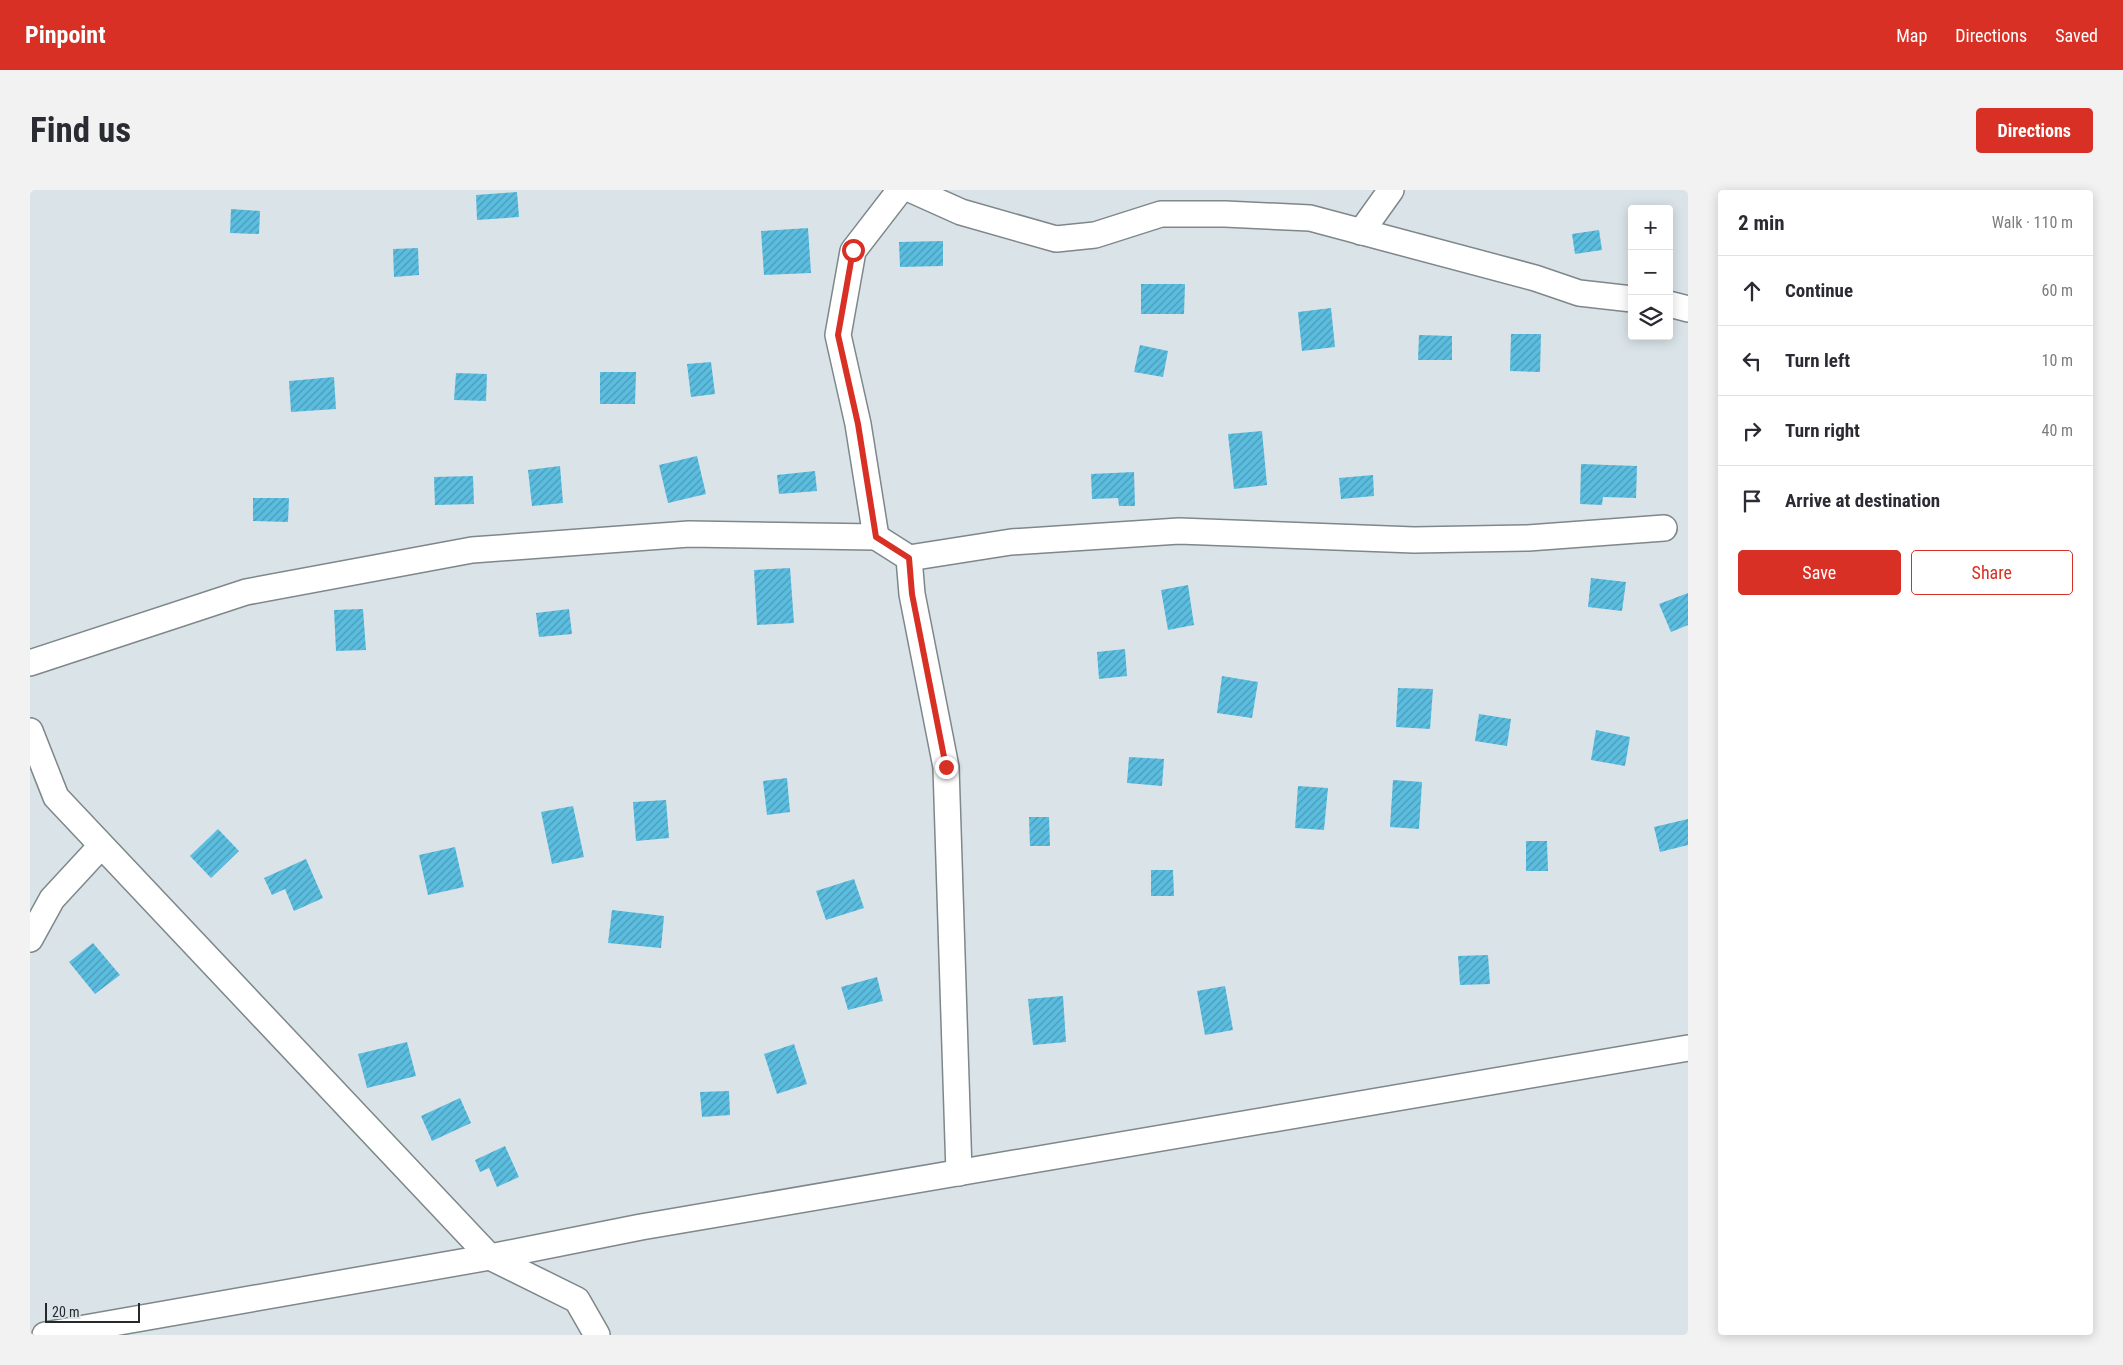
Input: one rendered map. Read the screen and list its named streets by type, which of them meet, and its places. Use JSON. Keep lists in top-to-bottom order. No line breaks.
{"scale_bar":"20 m","page":{"header":"Pinpoint","nav":["Map","Directions","Saved"],"buttons":["Directions",["Save","Share"]],"title":"Find us","heading":["2 min","Walk · 110 m"],"map_buttons":["+","−"],"list":[["Continue","60 m"],["Turn left","10 m"],["Turn right","40 m"],"Arrive at destination"],"scale":"20 m"}}
